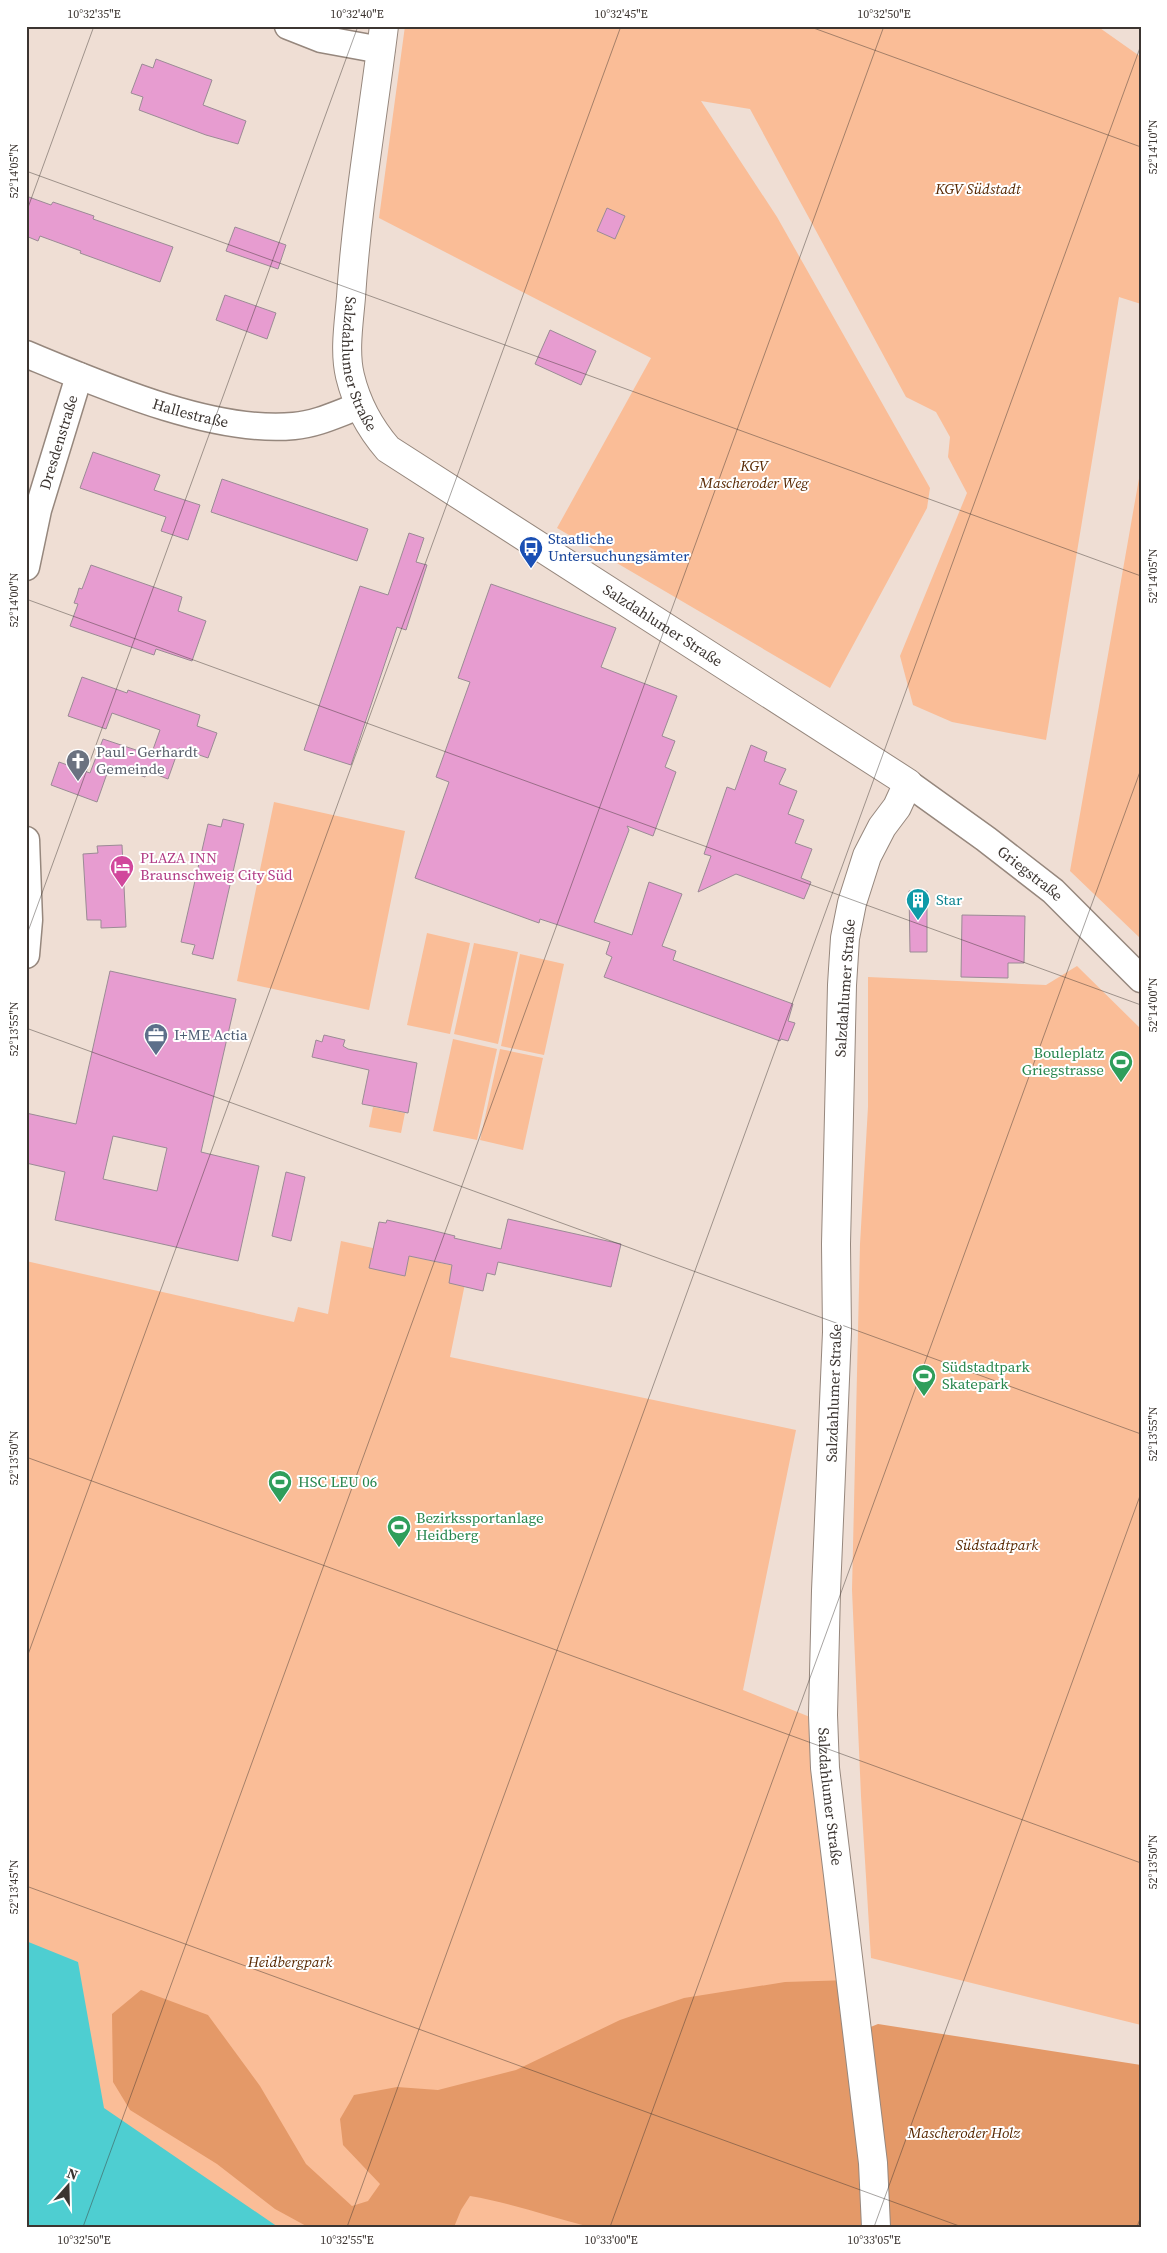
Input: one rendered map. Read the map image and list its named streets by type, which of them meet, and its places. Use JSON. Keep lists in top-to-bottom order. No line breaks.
{"streets":{"main road":["Salzdahlumer Straße"],"street":["Hallestraße","Dresdenstraße","Griegstraße"]},"crossings":[["Salzdahlumer Straße","Hallestraße"],["Salzdahlumer Straße","Griegstraße"],["Hallestraße","Dresdenstraße"]],"parks":["KGV Südstadt","KGV Mascheroder Weg","Südstadtpark","Heidbergpark","Mascheroder Holz"],"places":{"bus stop":["Staatliche Untersuchungsämter"],"church":["Paul - Gerhardt Gemeinde"],"hotel":["PLAZA INN Braunschweig City Süd"],"building":["Star"],"office":["I+ME Actia"],"sports":["Bouleplatz Griegstrasse","Südstadtpark Skatepark","HSC LEU 06","Bezirkssportanlage Heidberg"]},"north":"top","coordinates":["10°32'35\"E","10°32'40\"E","10°32'45\"E","10°32'50\"E","52°14'10\"N","52°14'05\"N","52°14'00\"N","52°13'55\"N","52°13'50\"N","52°13'45\"N","10°32'55\"E","10°33'00\"E","10°33'05\"E"]}
